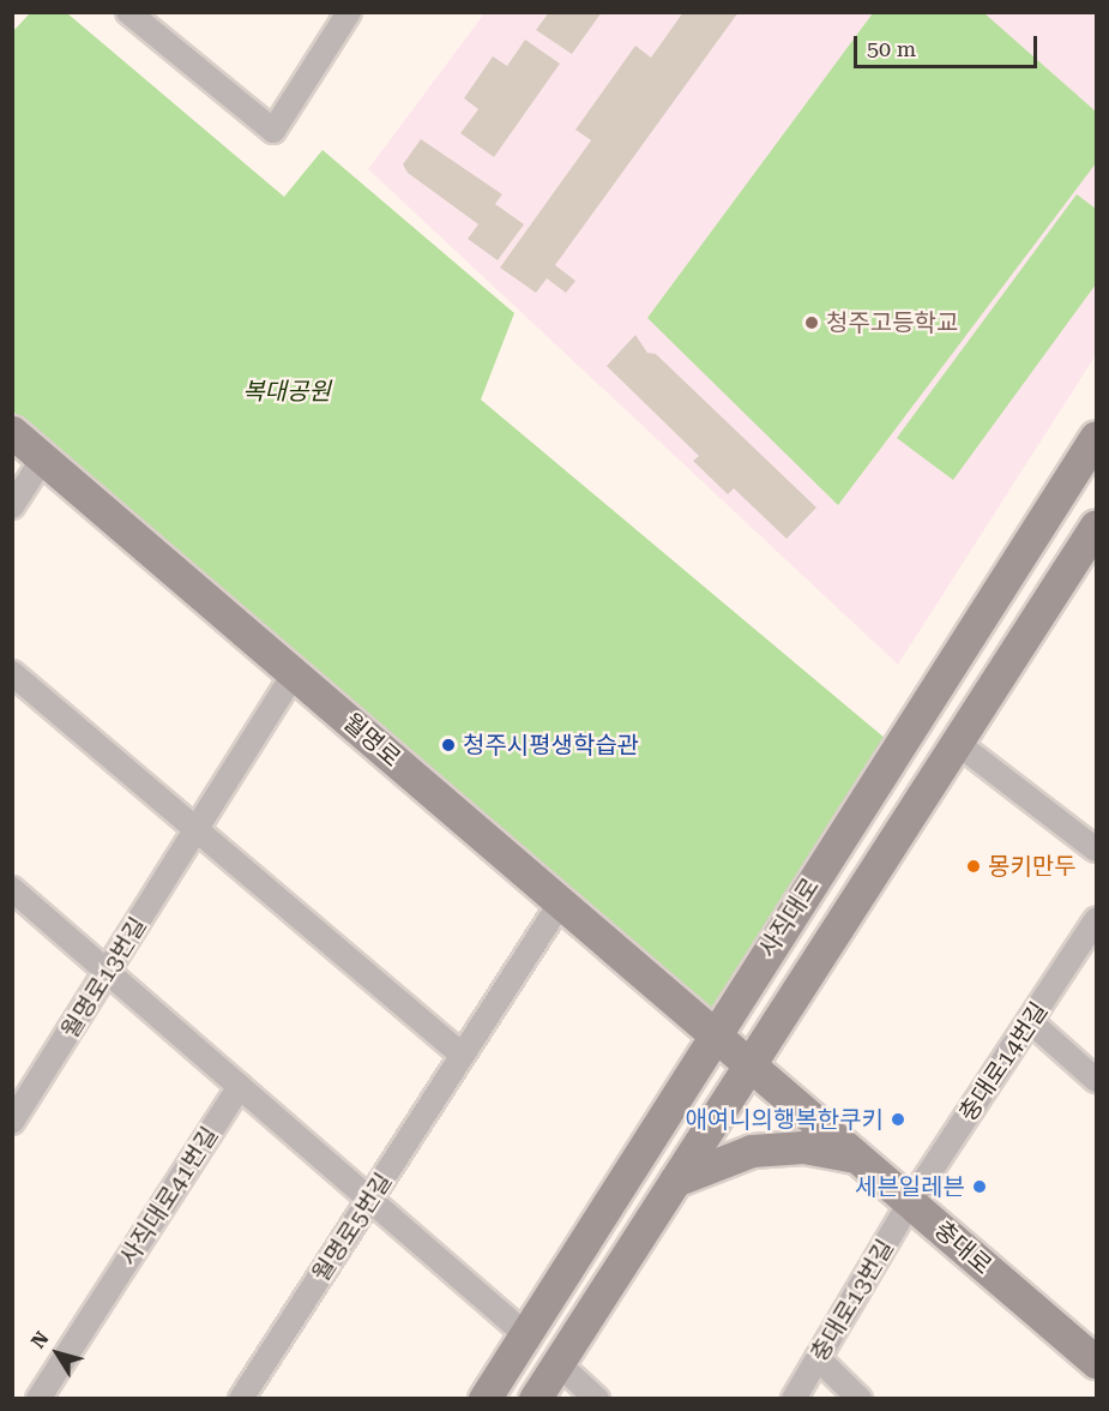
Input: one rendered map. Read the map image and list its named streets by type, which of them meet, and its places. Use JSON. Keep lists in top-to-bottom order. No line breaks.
{"streets":{"main road":["월명로","사직대로","충대로"],"street":["월명로13번길","충대로14번길","사직대로41번길","월명로5번길","충대로13번길"]},"crossings":[["월명로","사직대로"],["월명로","월명로13번길"],["월명로","월명로5번길"],["월명로","충대로"],["사직대로","충대로"],["충대로14번길","충대로"],["충대로14번길","충대로13번길"],["충대로","충대로13번길"]],"parks":["복대공원"],"places":["청주고등학교","청주시평생학습관","몽키만두","애여니의행복한쿠키","세븐일레븐"],"scale_bar":"50 m","north":"top left"}
